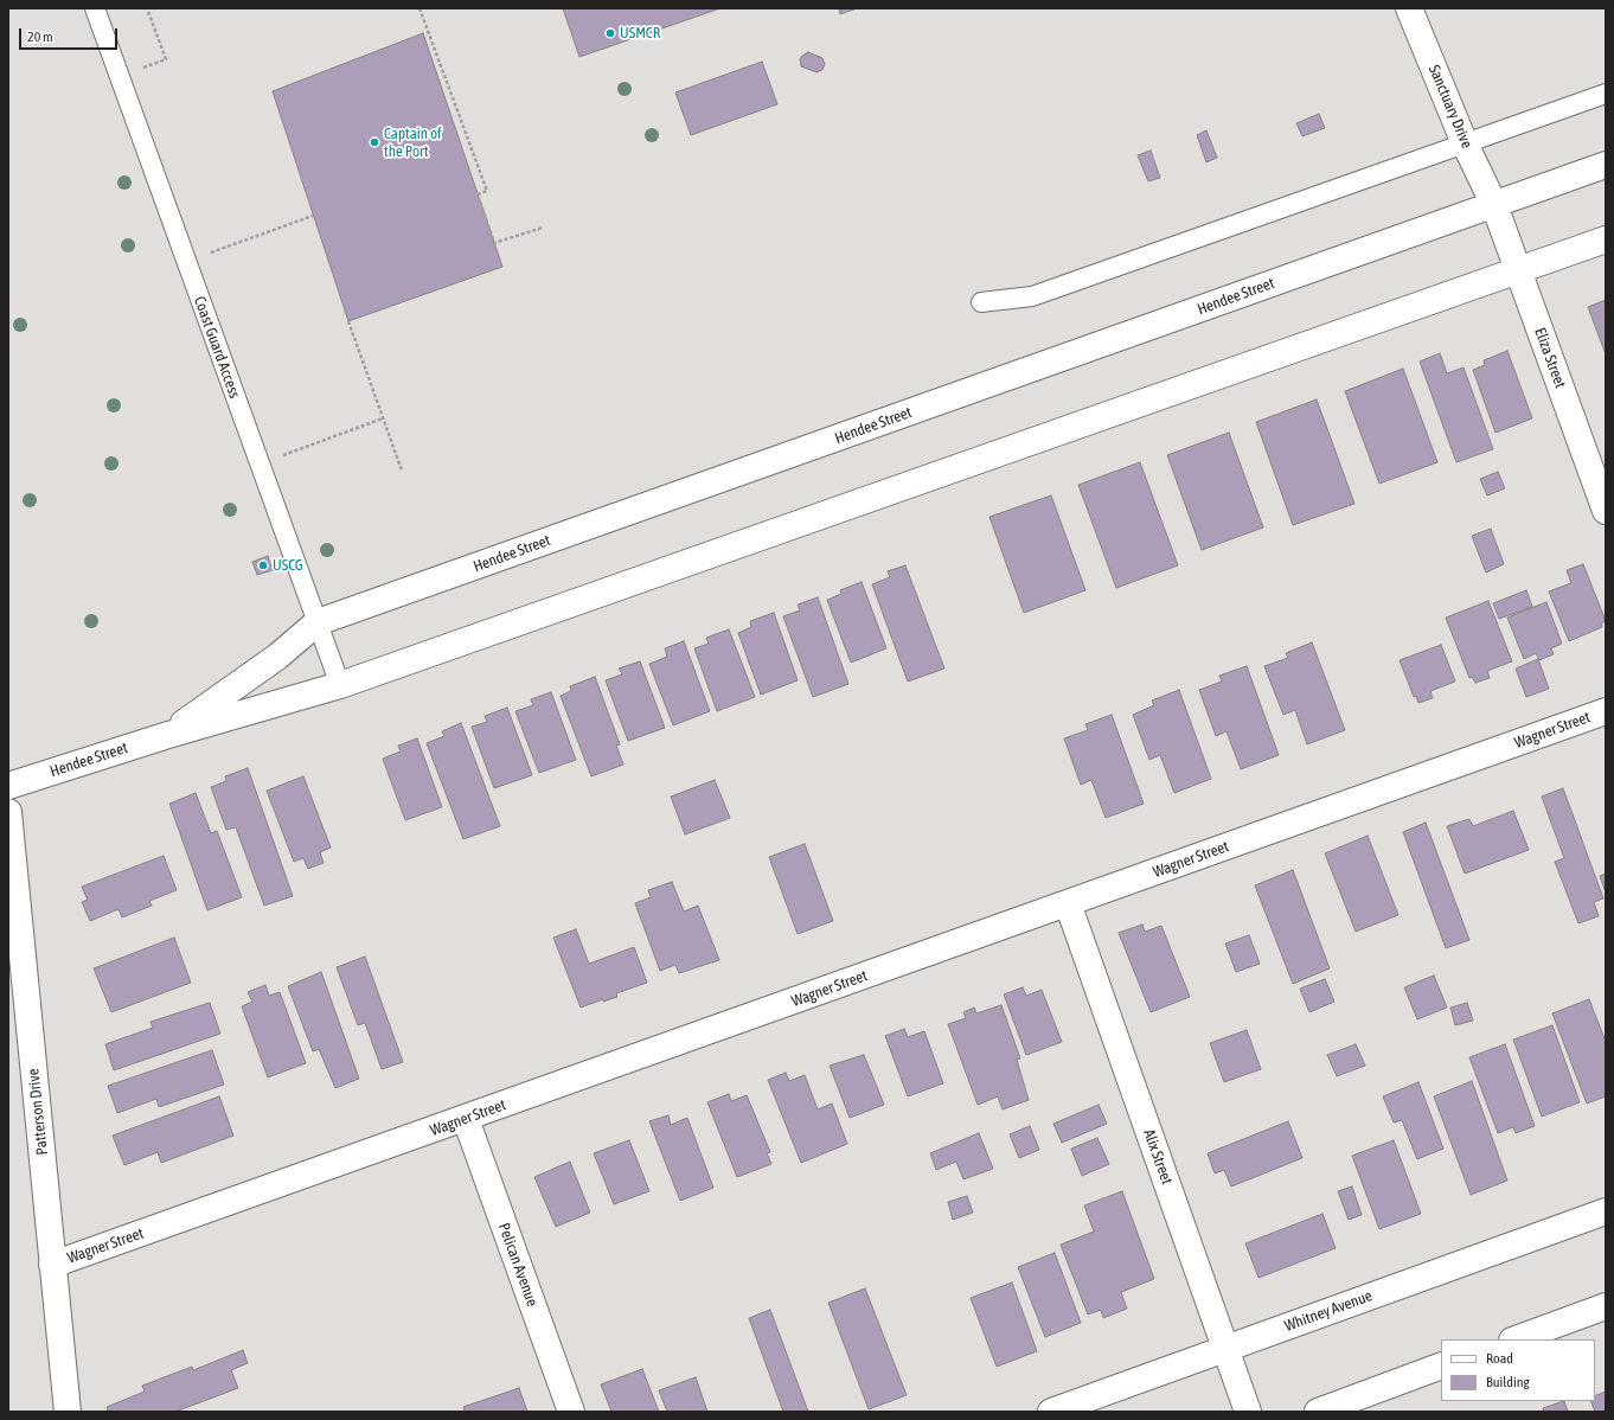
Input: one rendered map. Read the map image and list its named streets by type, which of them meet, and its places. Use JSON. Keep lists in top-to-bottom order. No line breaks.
{"streets":{"street":["Sanctuary Drive","Hendee Street","Eliza Street","Wagner Street","Patterson Drive","Alix Street","Pelican Avenue","Whitney Avenue"],"lane":["Coast Guard Access"]},"crossings":[["Sanctuary Drive","Hendee Street"],["Sanctuary Drive","Eliza Street"],["Hendee Street","Coast Guard Access"],["Hendee Street","Eliza Street"],["Wagner Street","Patterson Drive"],["Wagner Street","Alix Street"],["Wagner Street","Pelican Avenue"],["Alix Street","Whitney Avenue"]],"places":["USMCR","Captain of the Port","USCG"],"legend":["Road","Building"],"scale_bar":"20 m"}
